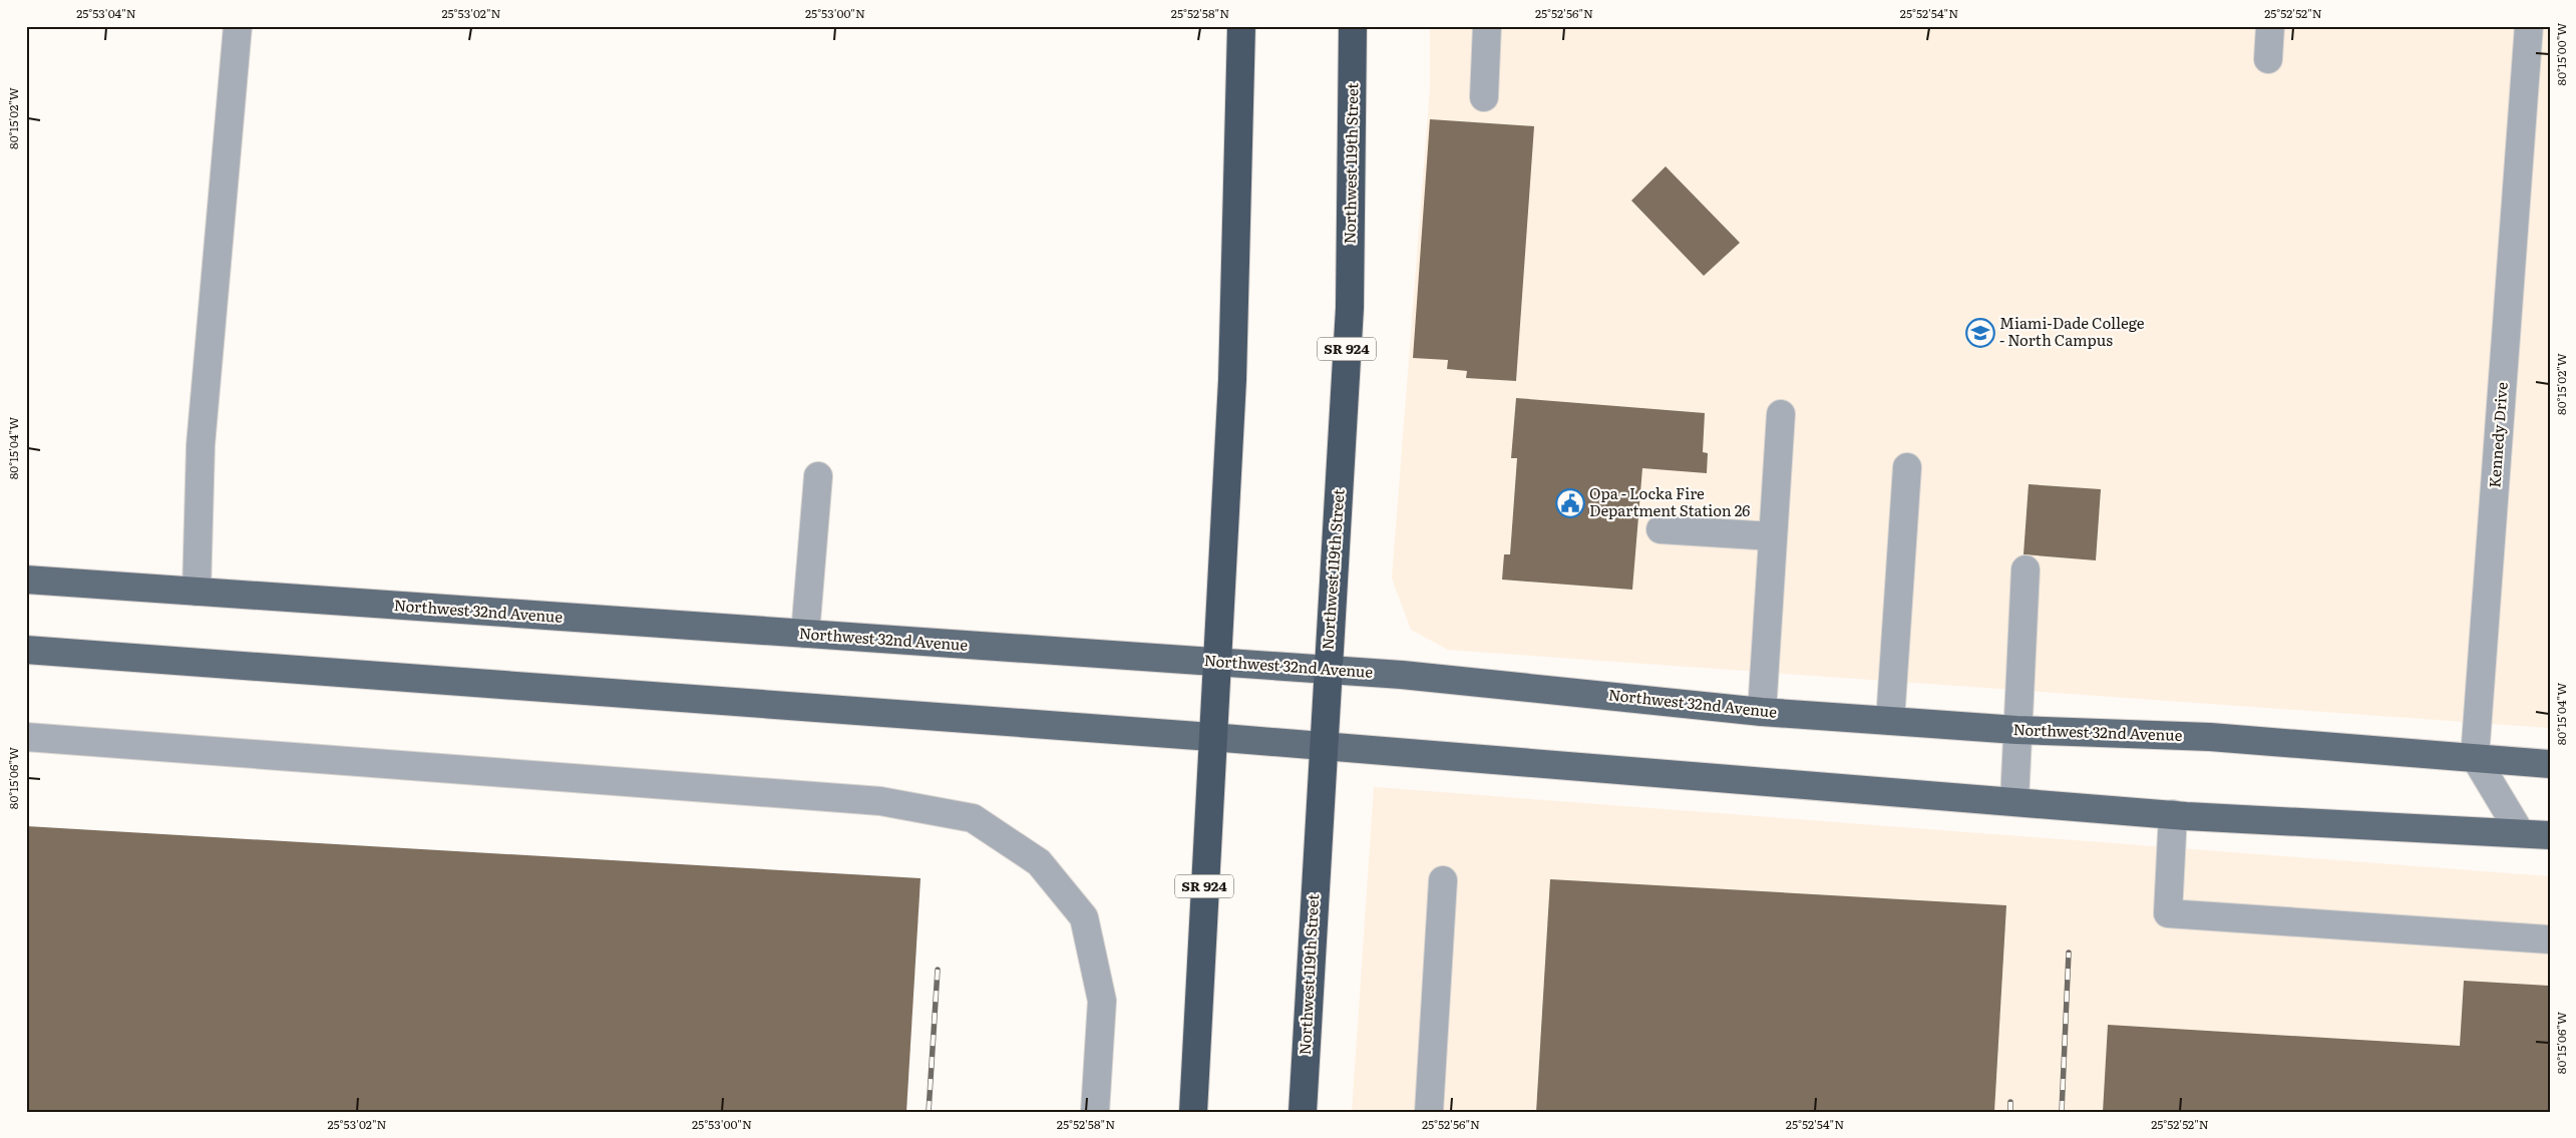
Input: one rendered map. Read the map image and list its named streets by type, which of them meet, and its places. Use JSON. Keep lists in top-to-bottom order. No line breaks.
{"streets":{"highway":["Northwest 119th Street","SR 924"],"main road":["Northwest 32nd Avenue"],"street":["Kennedy Drive"]},"crossings":[["Northwest 119th Street","Northwest 32nd Avenue"],["SR 924","Northwest 32nd Avenue"],["Kennedy Drive","Northwest 32nd Avenue"]],"places":{"school or university":["Miami-Dade College - North Campus"],"public building":["Opa - Locka Fire Department Station 26"]},"coordinates":["25°53'04\"N","25°53'02\"N","25°53'00\"N","25°52'58\"N","25°52'56\"N","25°52'54\"N","25°52'52\"N","80°15'00\"W","80°15'02\"W","80°15'04\"W","80°15'06\"W"]}
